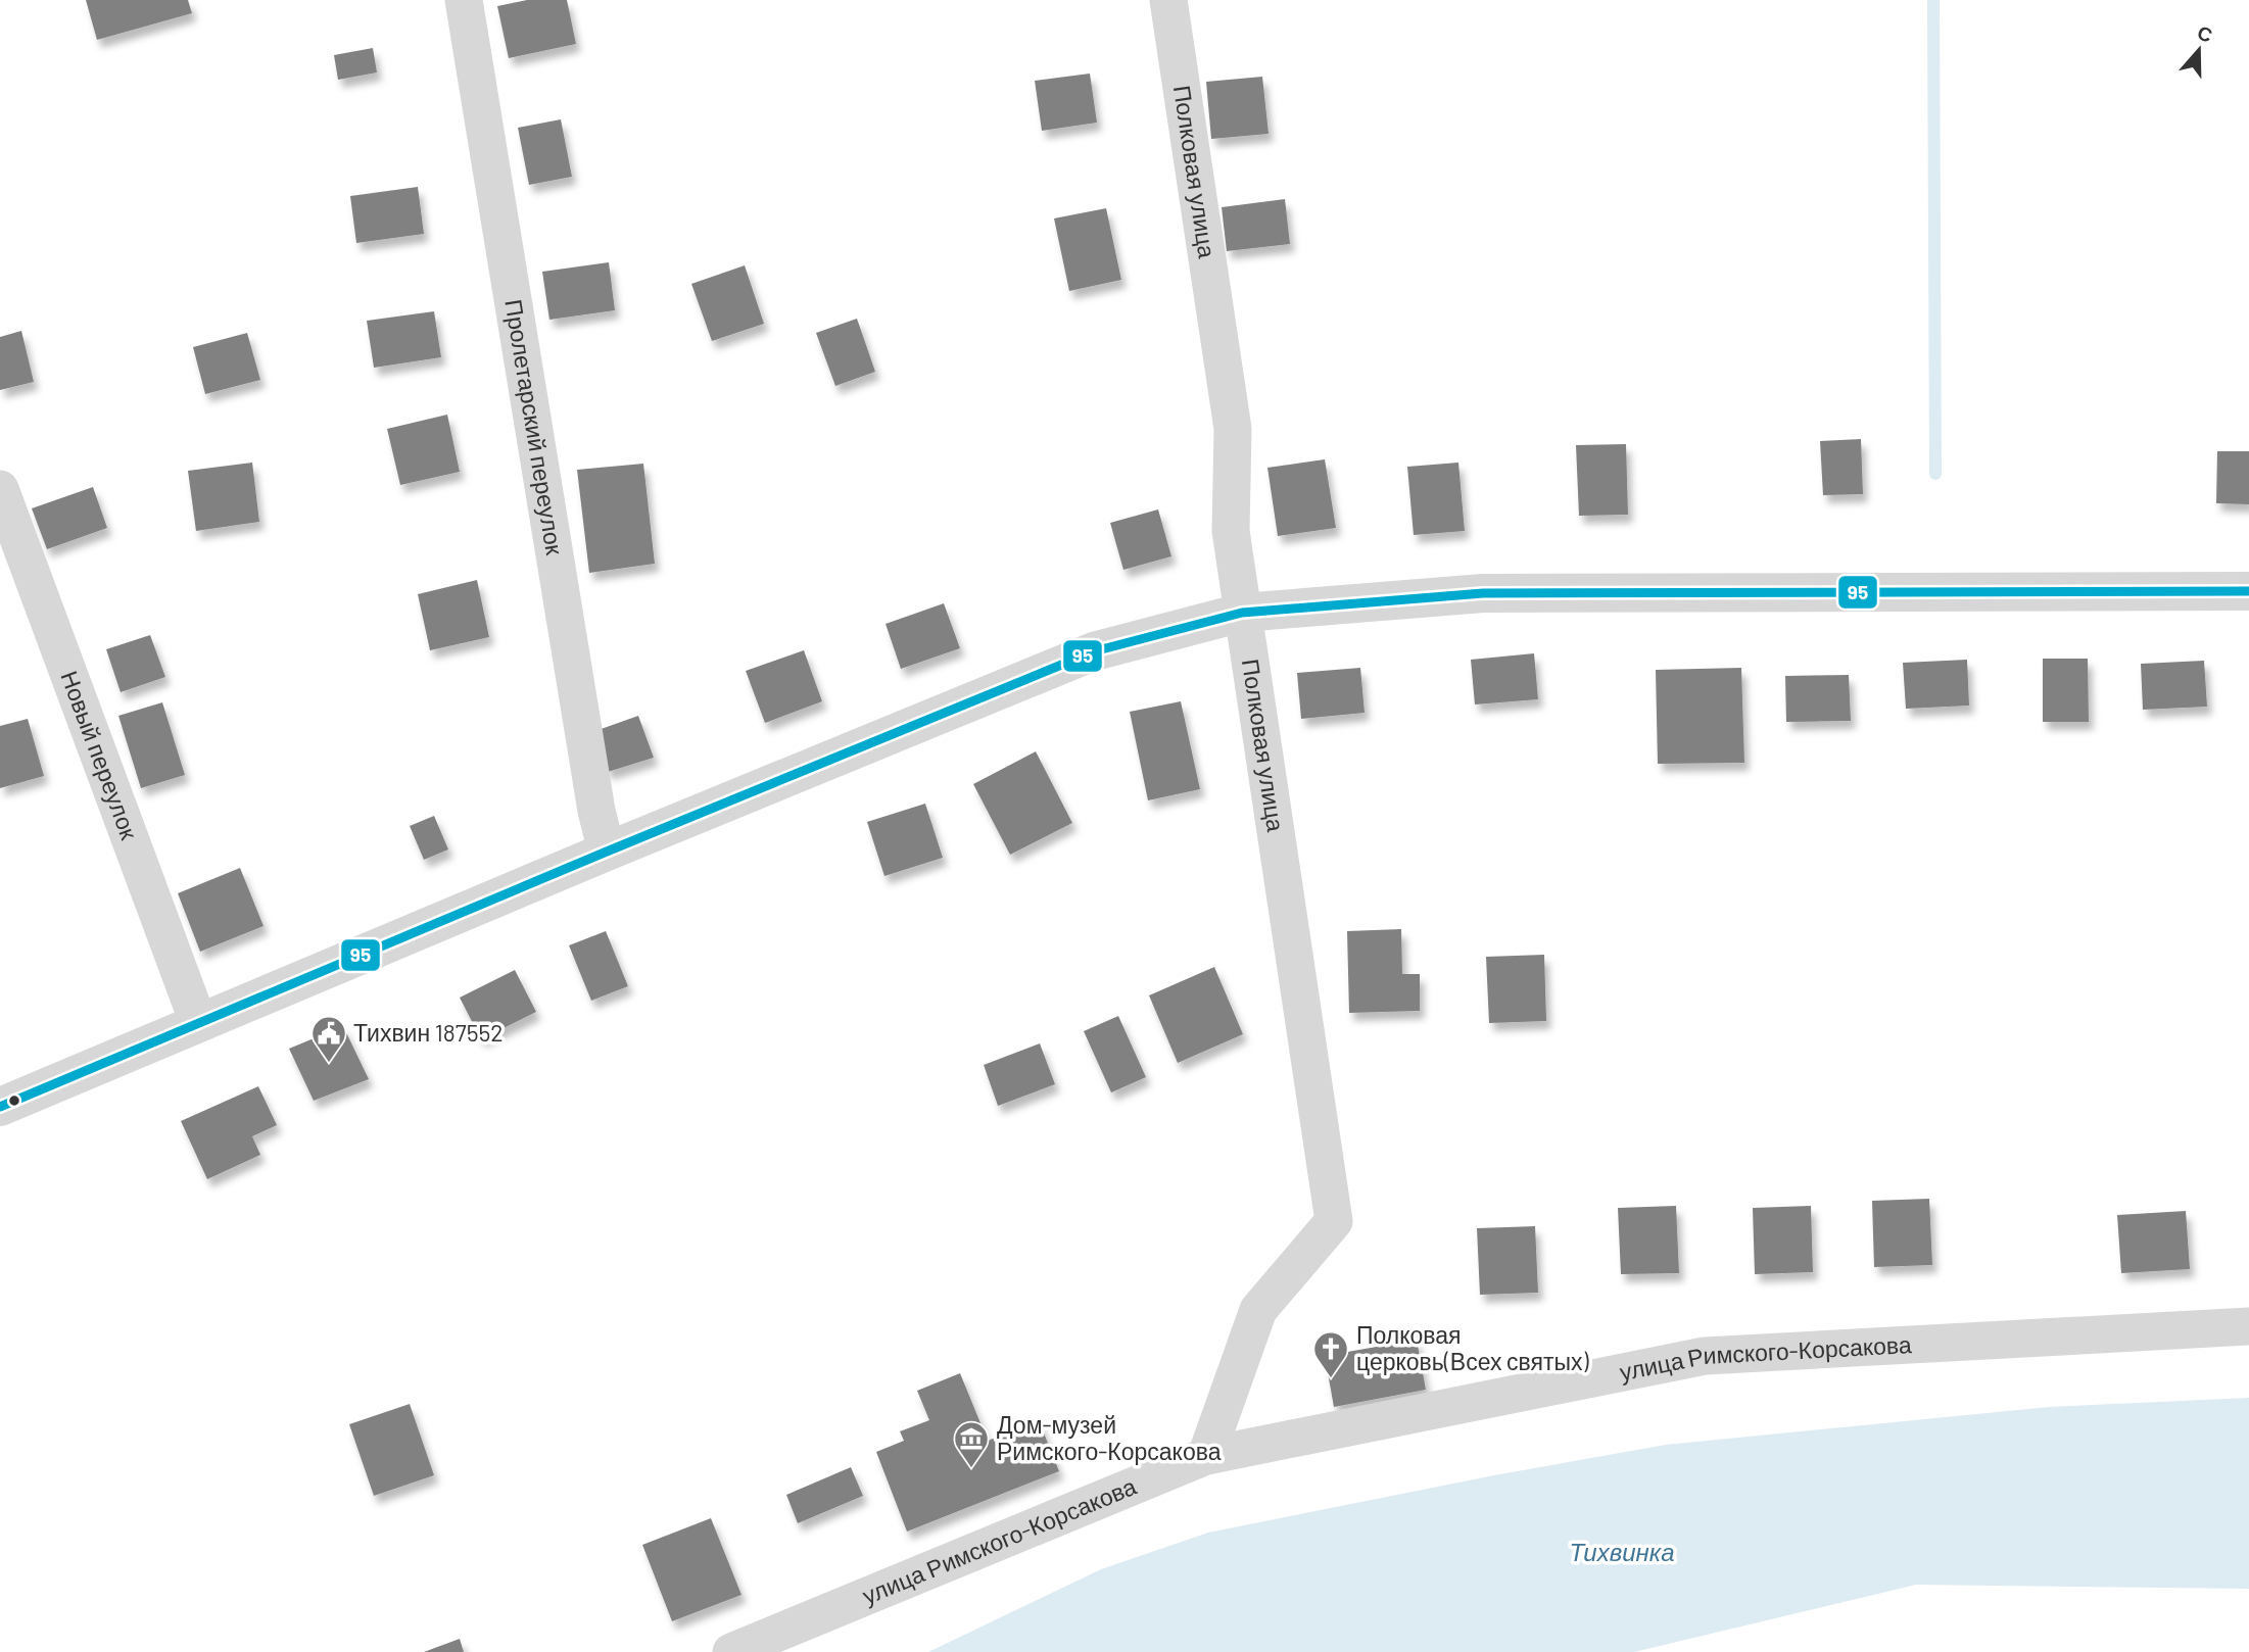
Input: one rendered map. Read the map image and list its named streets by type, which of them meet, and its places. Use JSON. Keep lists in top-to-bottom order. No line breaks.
{"streets":{"street":["Полковая улица","Пролетарский переулок","Новый переулок","улица Римского-Корсакова"]},"crossings":[["Полковая улица","улица Римского-Корсакова"]],"water":["Тихвинка"],"places":{"public building":["Тихвин 187552"],"church":["Полковая церковь(Всех святых)"],"museum":["Дом-музей Римского-Корсакова"]},"lines":["transit line 95"],"north":"top"}
